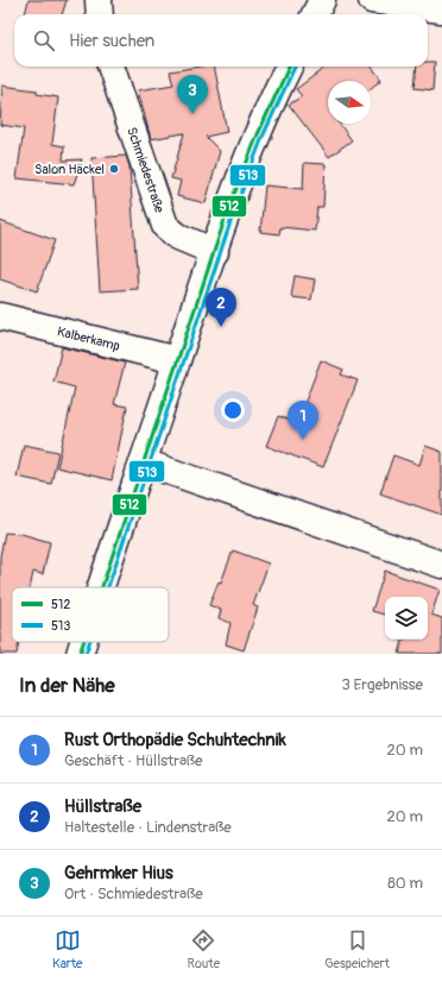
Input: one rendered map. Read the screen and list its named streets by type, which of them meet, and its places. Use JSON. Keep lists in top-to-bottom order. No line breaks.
{"streets":{"street":["Schmiedestraße","Kalberkamp"]},"places":["Salon Häckel"],"lines":["transit line 512","transit line 513"],"legend":["512","513"],"north":"right","page":{"search":"Hier suchen","pins":["3","2","1"],"heading":["In der Nähe","3 Ergebnisse"],"list":[{"mark":"1","name":"Rust Orthopädie Schuhtechnik","note":"Geschäft · Hüllstraße","value":"20 m"},{"mark":"2","name":"Hüllstraße","note":"Haltestelle · Lindenstraße","value":"20 m"},{"mark":"3","name":"Gehrmker Hius","note":"Ort · Schmiedestraße","value":"80 m"}],"nav":["Karte","Route","Gespeichert"]}}
